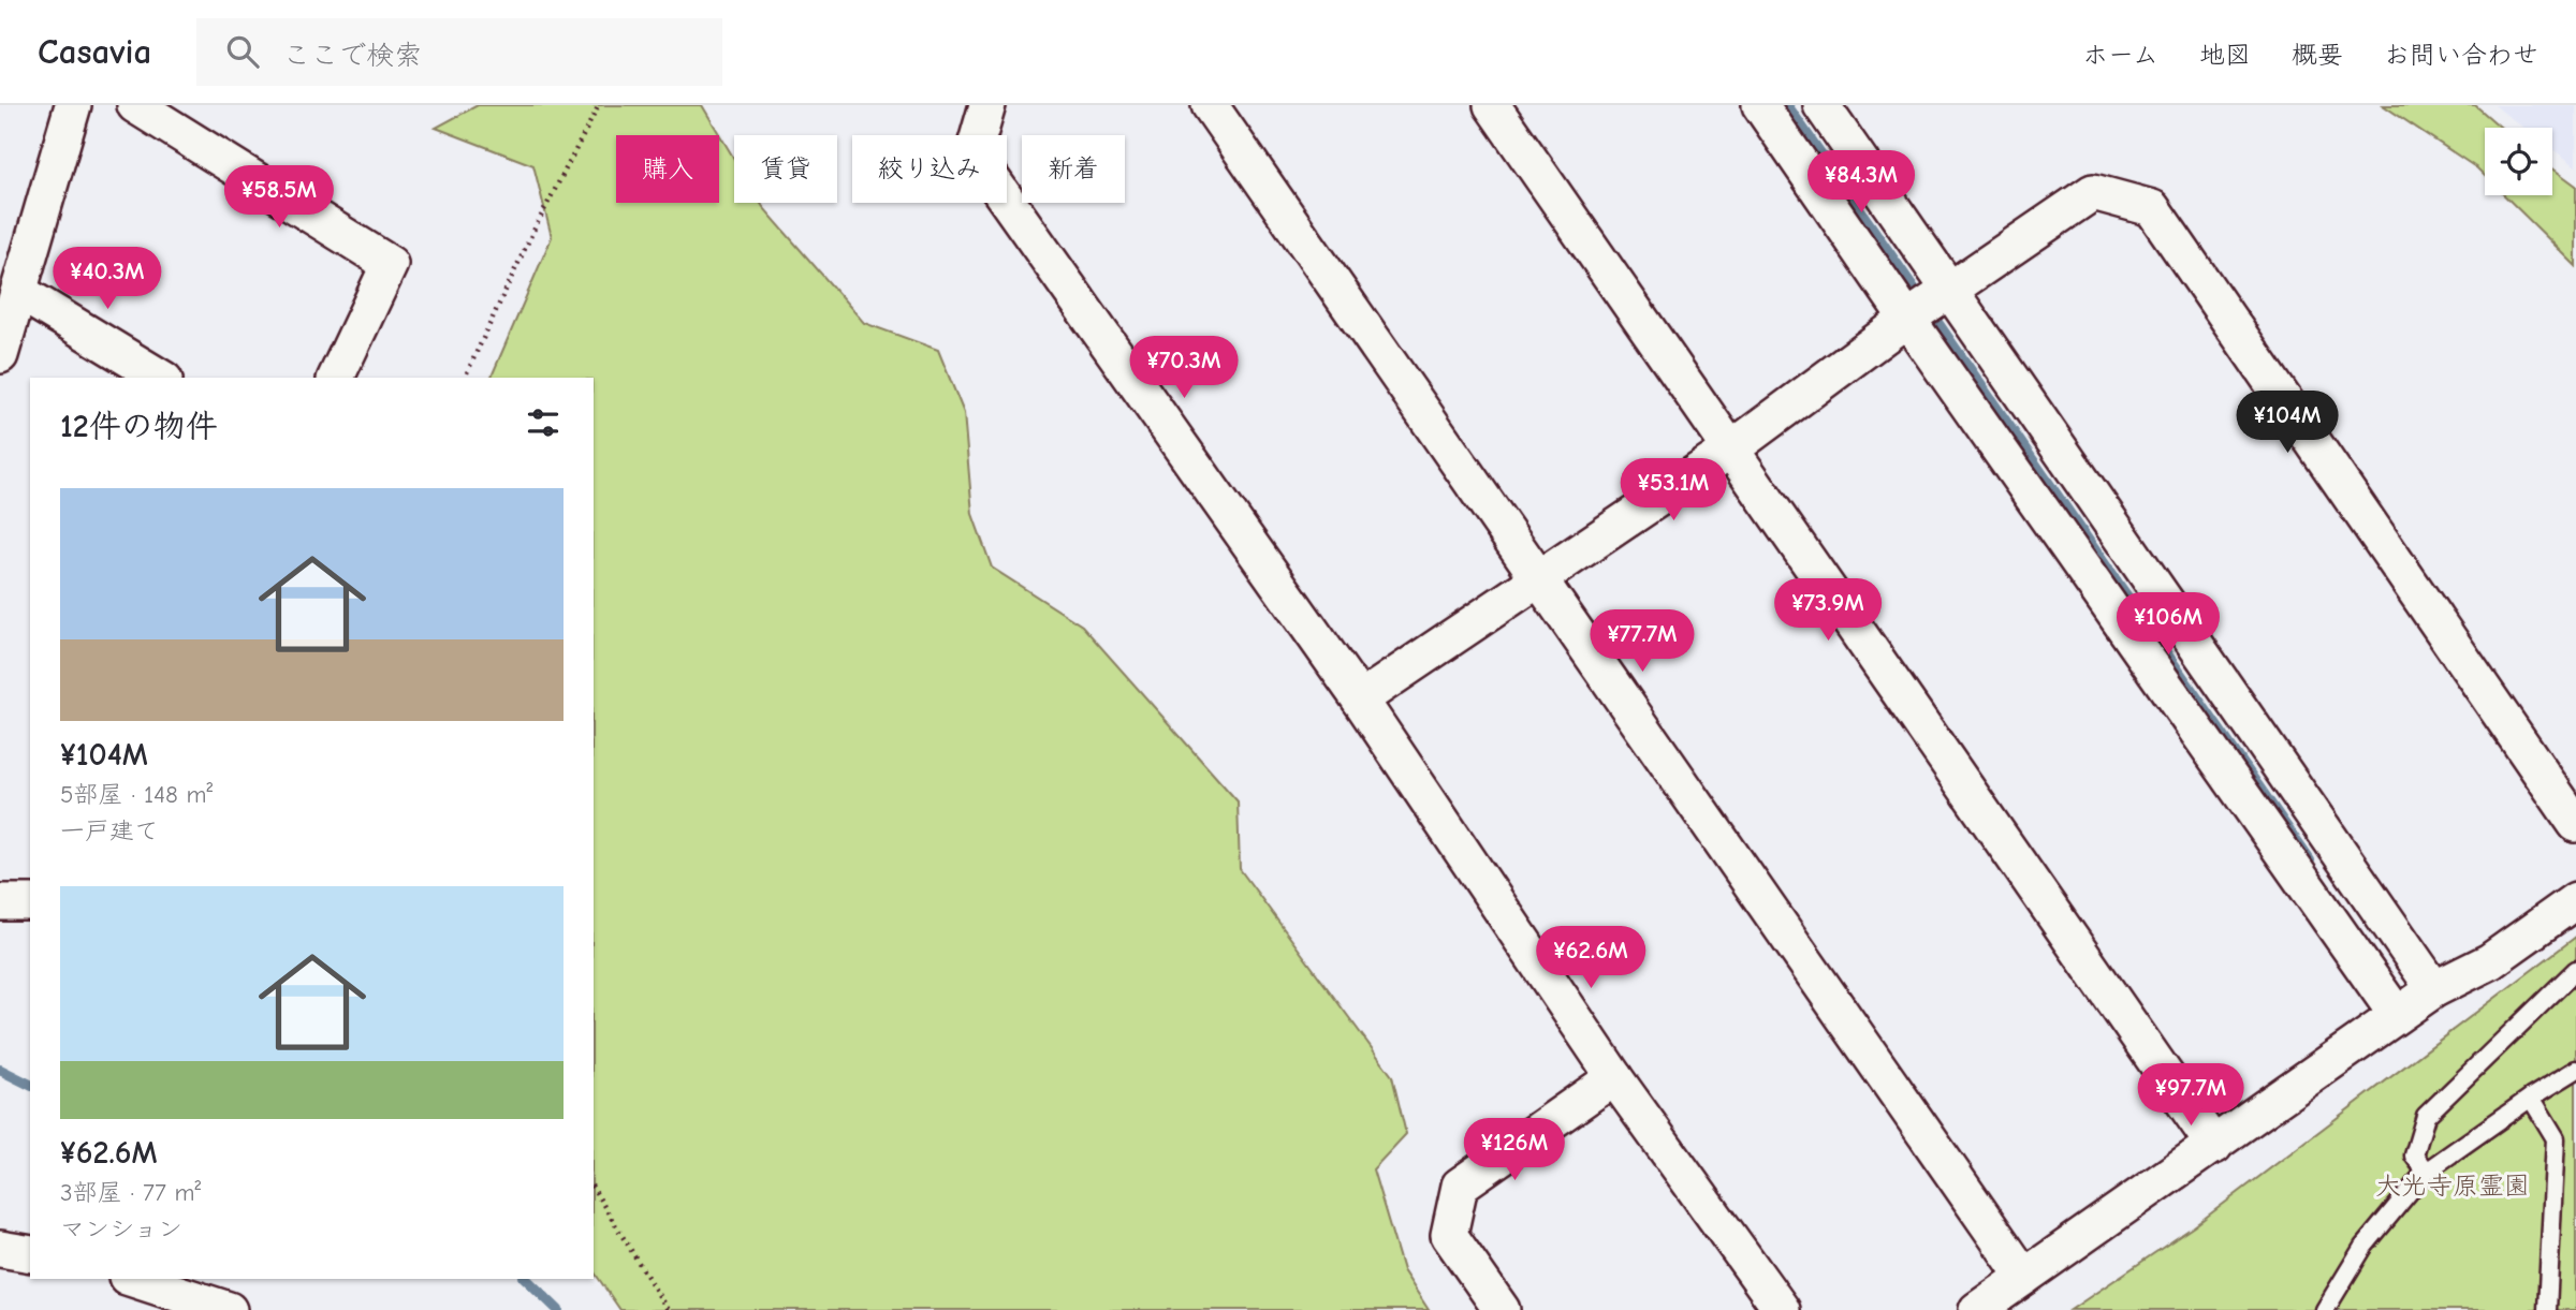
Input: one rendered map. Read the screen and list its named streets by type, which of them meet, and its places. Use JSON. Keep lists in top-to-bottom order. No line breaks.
{"parks":["大光寺原霊園"],"page":{"header":"Casavia","search":"ここで検索","nav":["ホーム","地図","概要","お問い合わせ"],"chip":["購入","賃貸","絞り込み","新着"],"price":["¥84.3M","¥58.5M","¥40.3M","¥70.3M","¥104M","¥53.1M","¥73.9M","¥106M","¥77.7M","¥62.6M","¥97.7M","¥126M"],"heading":"12件の物件","list":[{"name":"¥104M","note":"5部屋 · 148 m² · 一戸建て"},{"name":"¥62.6M","note":"3部屋 · 77 m² · マンション"}]}}
